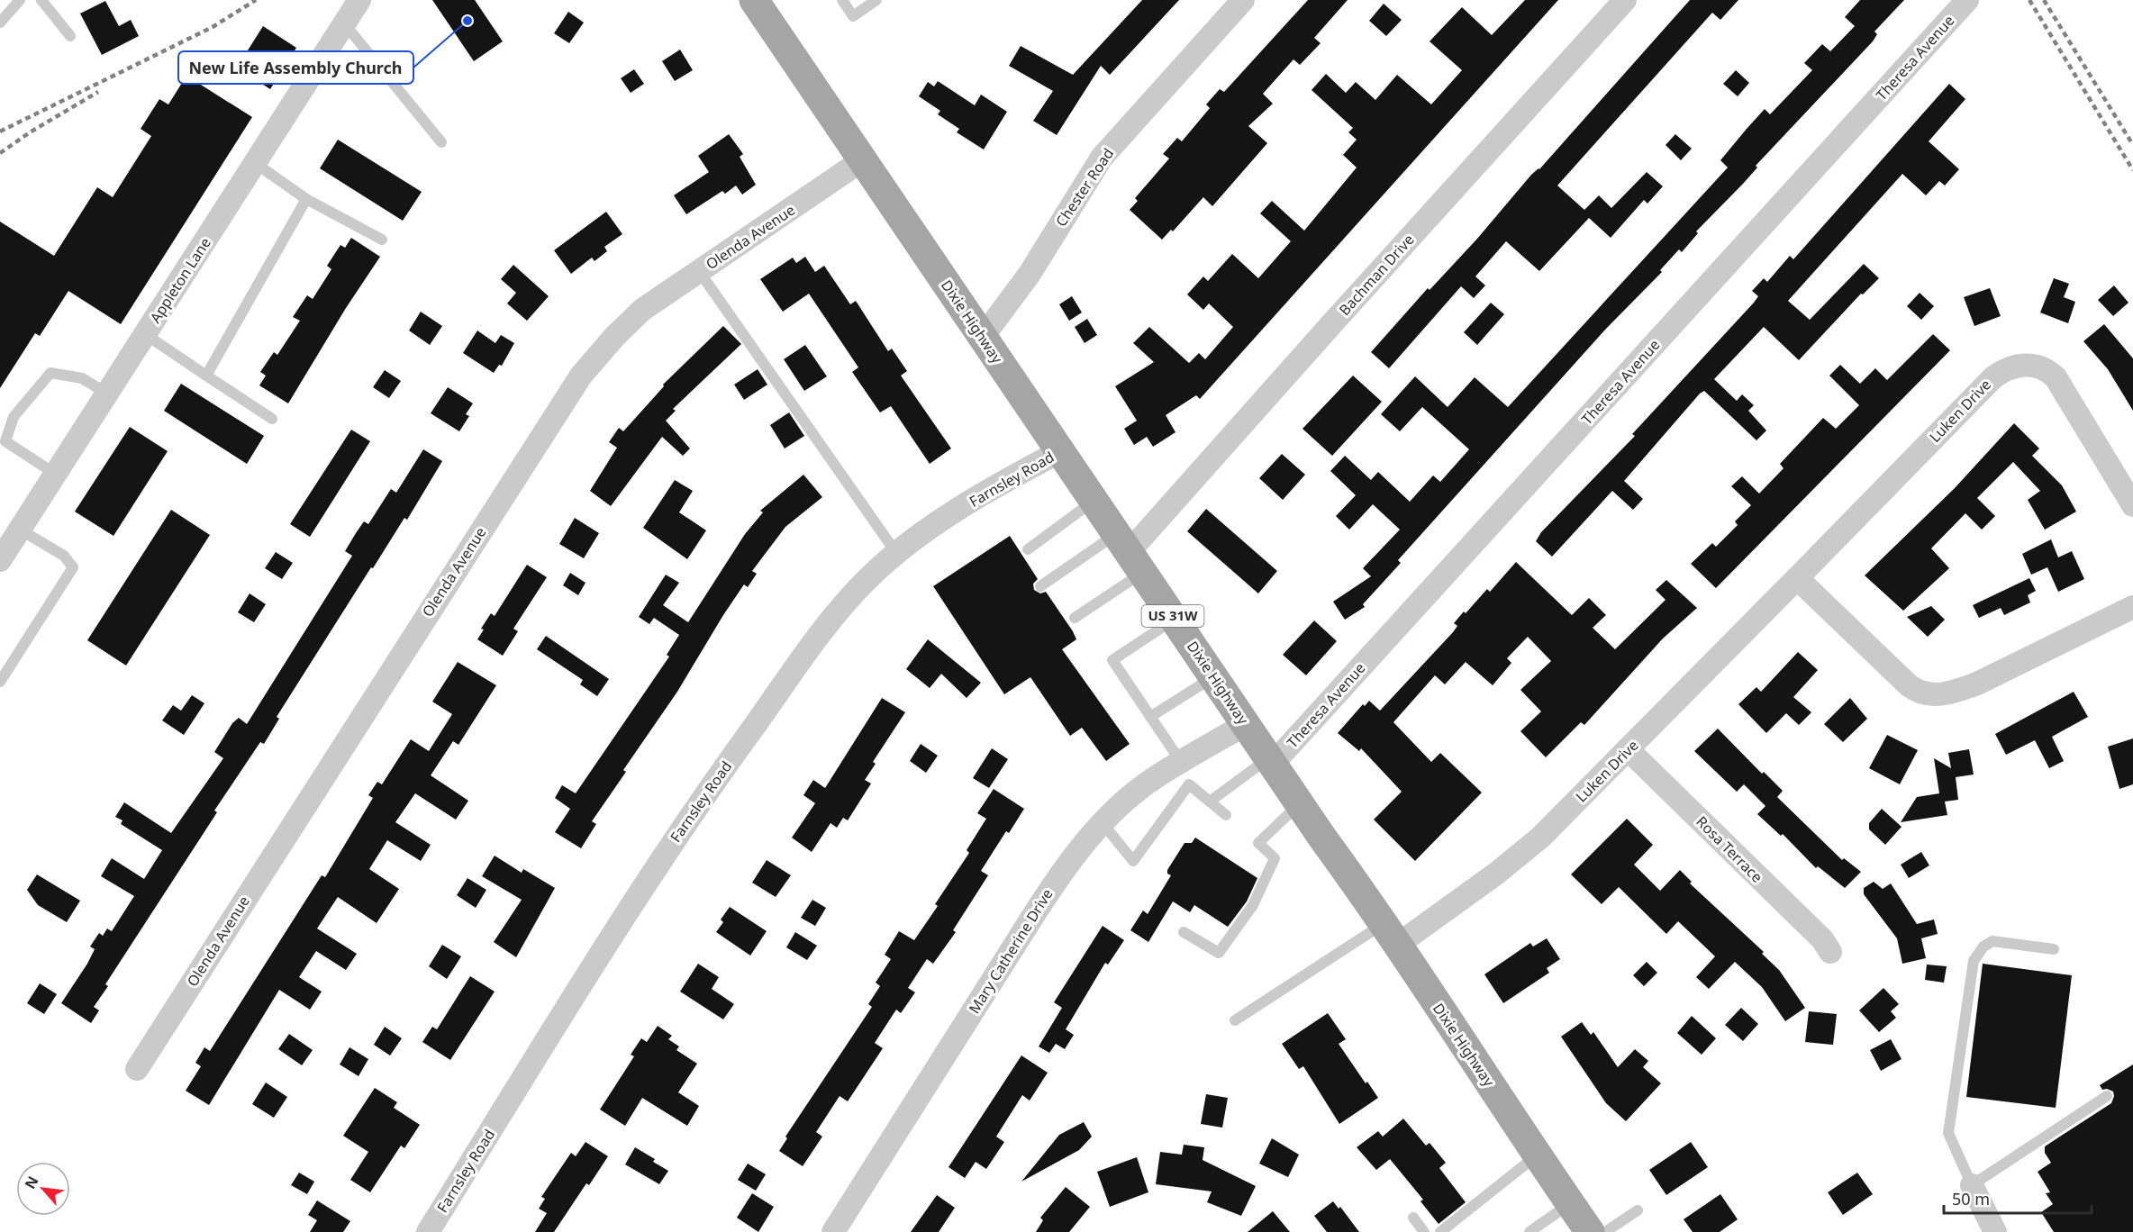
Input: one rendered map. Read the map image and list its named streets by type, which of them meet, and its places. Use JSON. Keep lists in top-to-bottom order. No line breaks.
{"streets":{"main road":["Dixie Highway","US 31W"],"street":["Theresa Avenue","Chester Road","Olenda Avenue","Bachman Drive","Appleton Lane","Luken Drive","Farnsley Road","Rosa Terrace","Mary Catherine Drive"]},"crossings":[["Theresa Avenue","Dixie Highway"],["Chester Road","Dixie Highway"],["Olenda Avenue","Dixie Highway"],["Bachman Drive","Dixie Highway"],["Dixie Highway","Luken Drive"],["Dixie Highway","Farnsley Road"],["Dixie Highway","Mary Catherine Drive"],["Luken Drive","Rosa Terrace"]],"places":["New Life Assembly Church"],"scale_bar":"50 m","north":"top left"}
